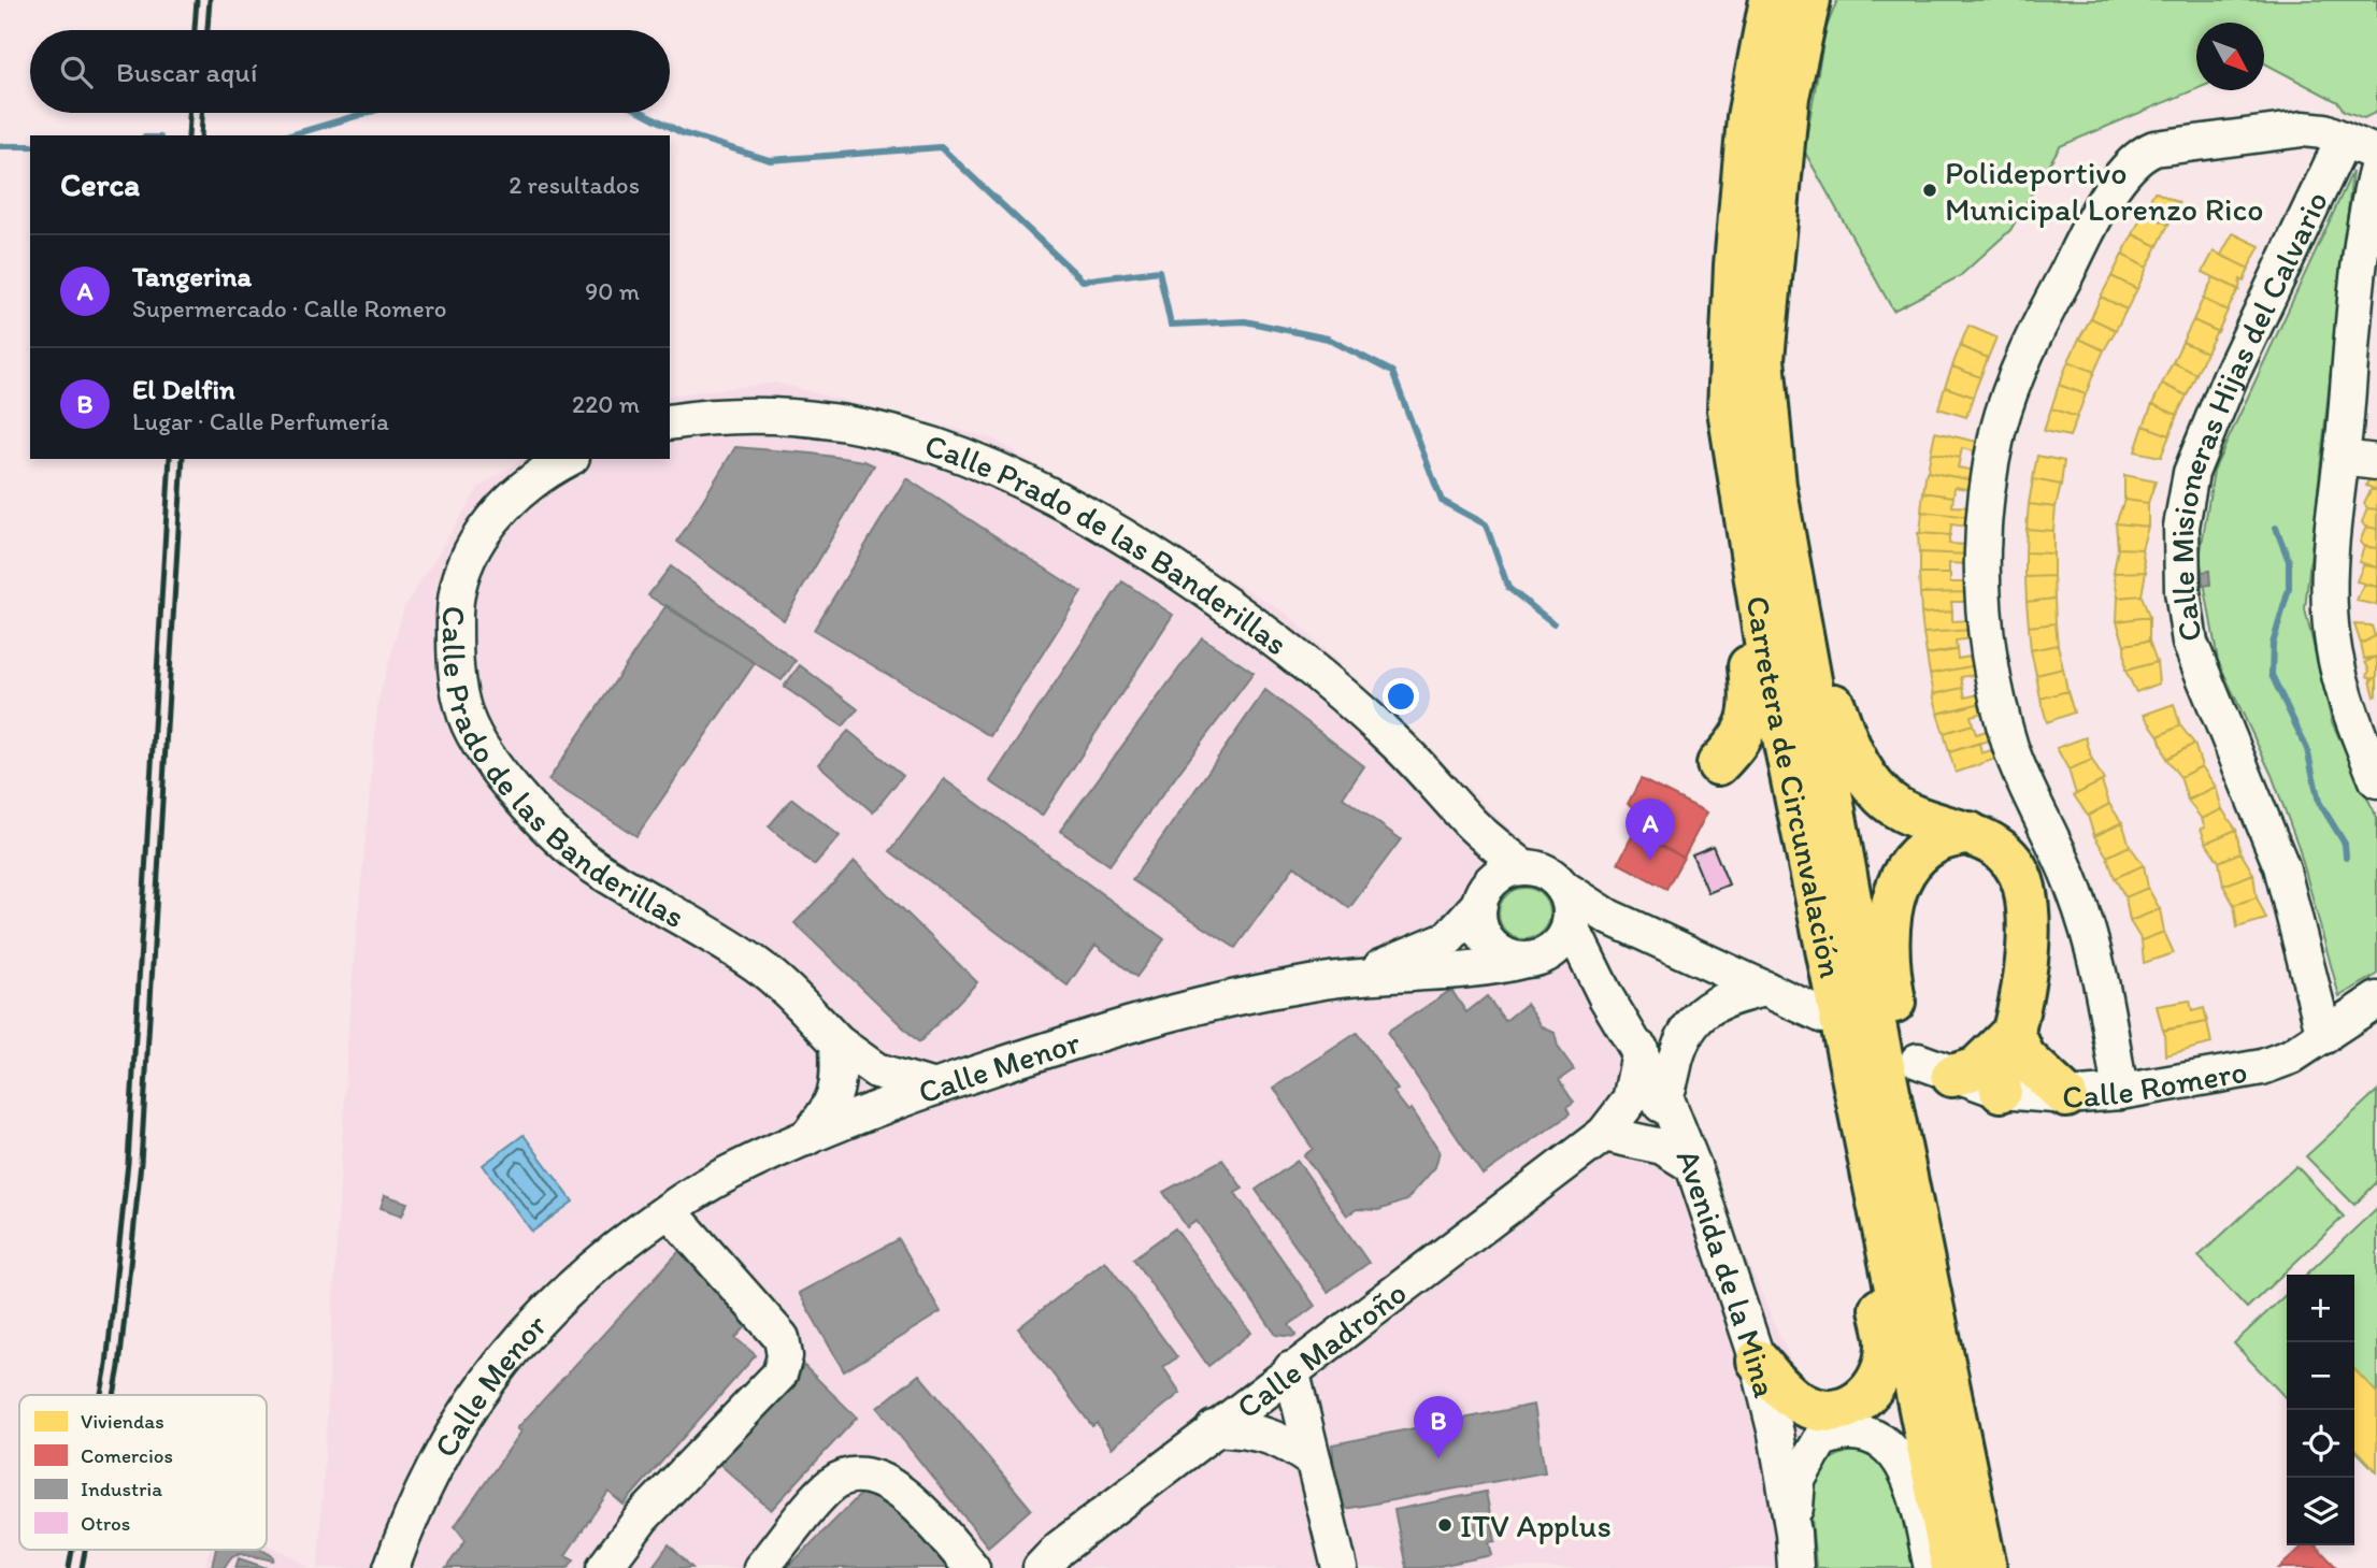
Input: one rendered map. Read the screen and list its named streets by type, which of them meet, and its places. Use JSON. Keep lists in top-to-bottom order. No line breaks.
{"streets":{"main road":["Carretera de Circunvalación"],"street":["Calle Misioneras Hijas del Calvario","Calle Prado de las Banderillas","Calle Menor","Calle Romero","Avenida de la Mina","Calle Madroño"]},"crossings":[["Calle Misioneras Hijas del Calvario","Calle Romero"],["Calle Prado de las Banderillas","Calle Menor"],["Calle Prado de las Banderillas","Avenida de la Mina"],["Calle Menor","Avenida de la Mina"],["Avenida de la Mina","Calle Madroño"]],"places":["Polideportivo Municipal Lorenzo Rico","ITV Applus"],"legend":["Viviendas","Comercios","Industria","Otros"],"north":"bottom right","page":{"search":"Buscar aquí","heading":["Cerca","2 resultados"],"list":[{"mark":"A","name":"Tangerina","note":"Supermercado · Calle Romero","value":"90 m"},{"mark":"B","name":"El Delfin","note":"Lugar · Calle Perfumería","value":"220 m"}],"pins":["A","B"],"map_buttons":["+","−"]}}
